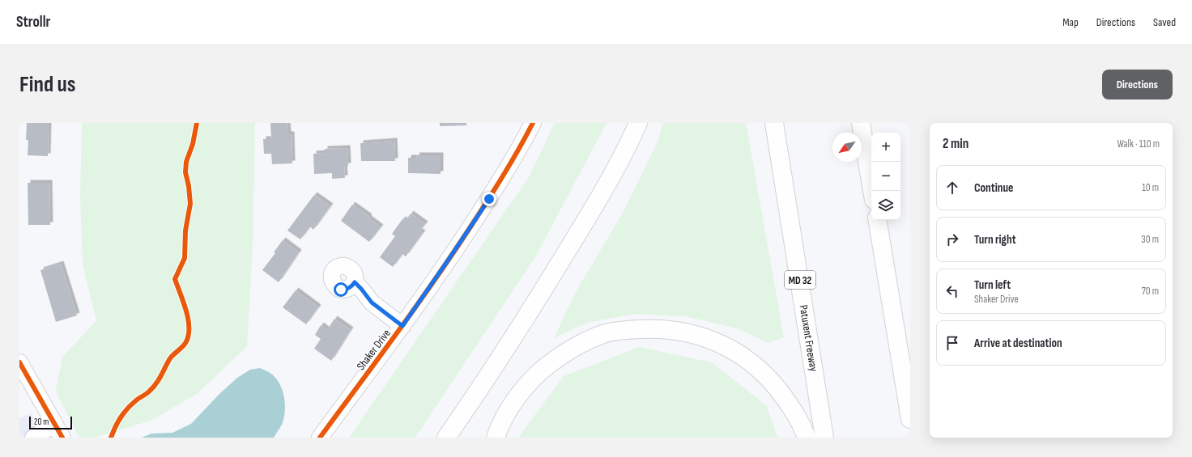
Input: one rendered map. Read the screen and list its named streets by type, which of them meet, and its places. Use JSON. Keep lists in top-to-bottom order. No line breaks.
{"streets":{"highway":["MD 32","Patuxent Freeway"],"street":["Shaker Drive"]},"scale_bar":"20 m","north":"bottom left","page":{"header":"Strollr","nav":["Map","Directions","Saved"],"buttons":"Directions","title":"Find us","heading":["2 min","Walk · 110 m"],"map_buttons":["+","−"],"list":[["Continue","10 m"],["Turn right","30 m"],["Turn left","Shaker Drive","70 m"],"Arrive at destination"],"scale":"20 m"}}
